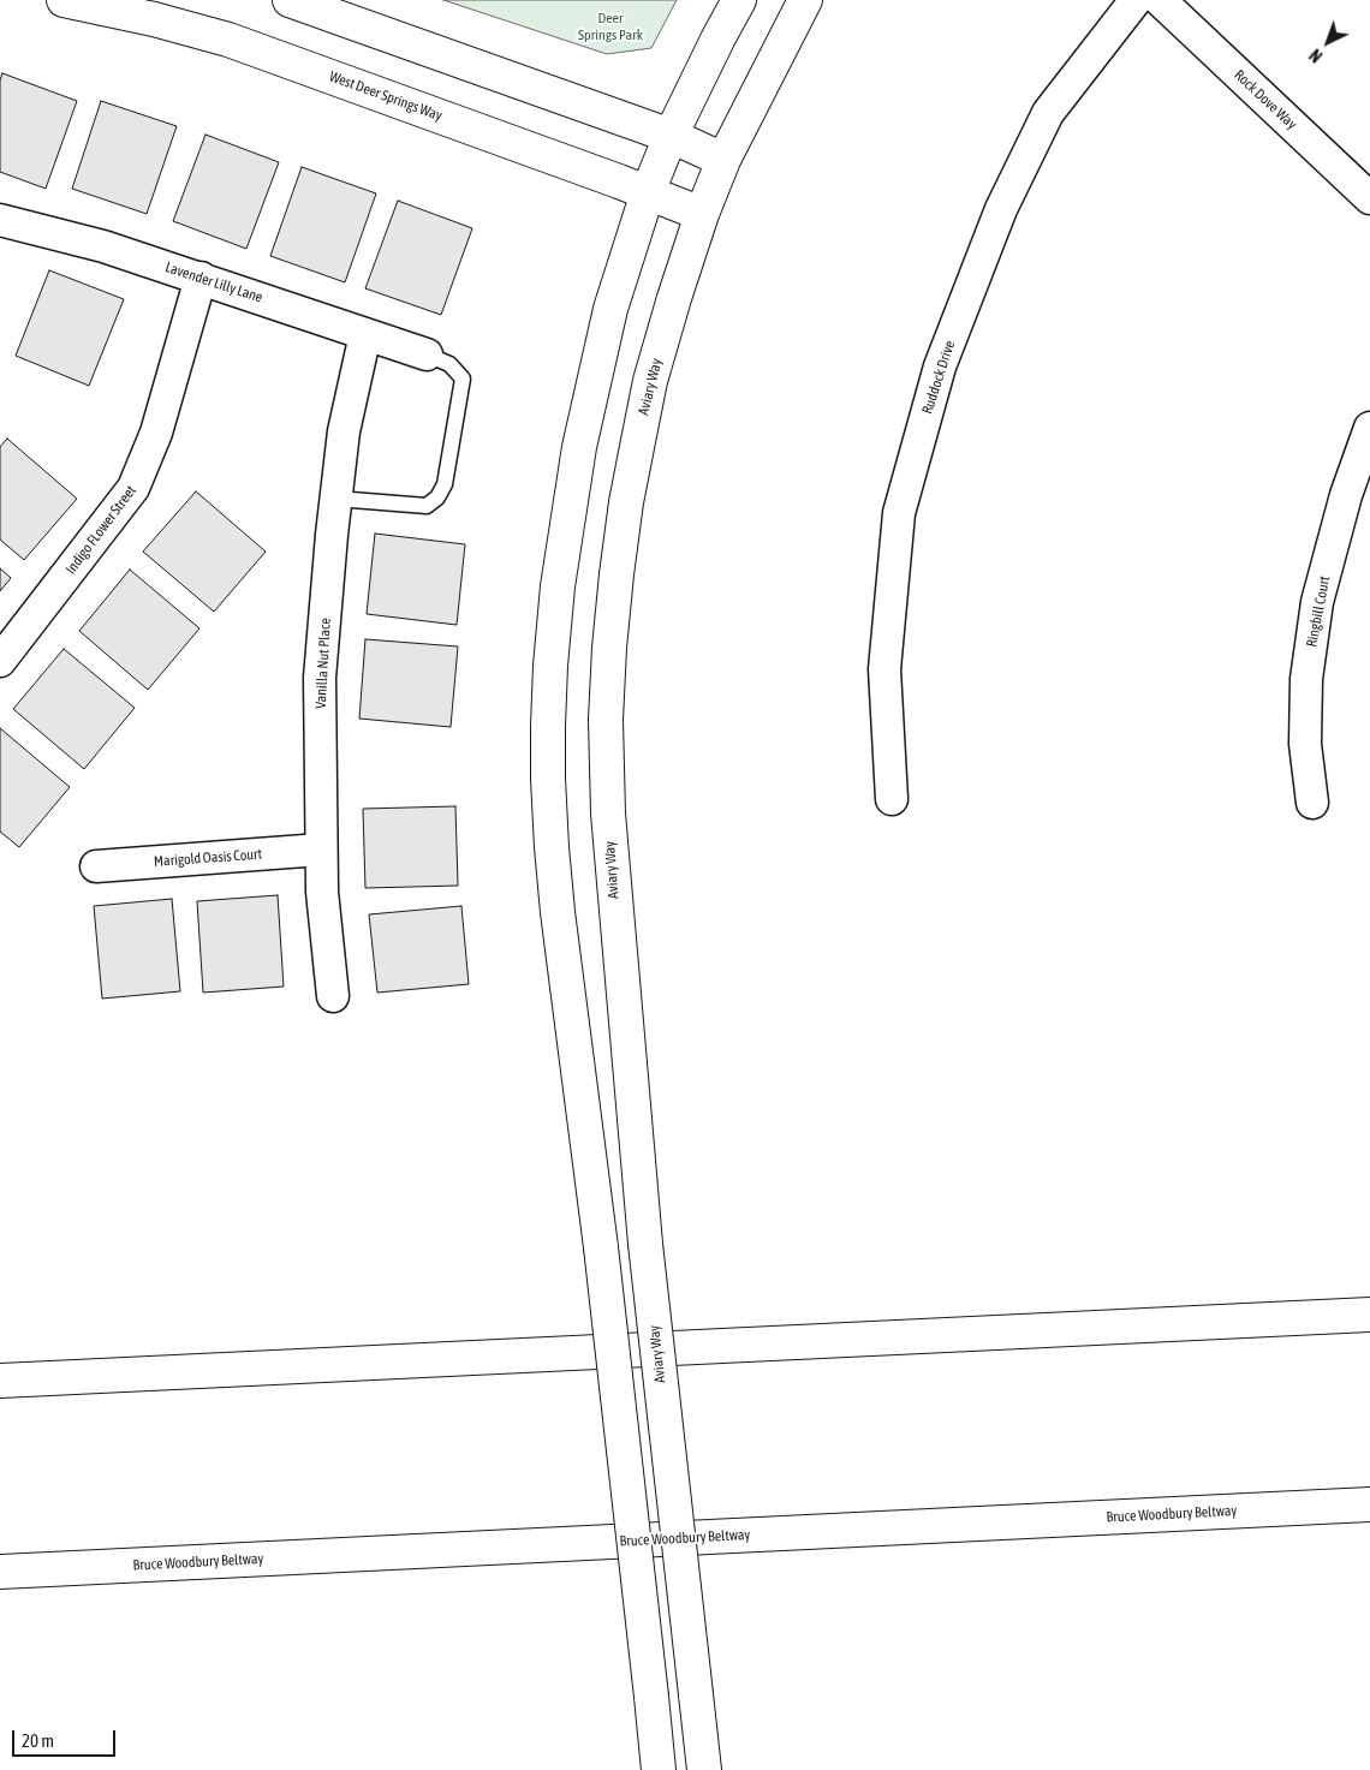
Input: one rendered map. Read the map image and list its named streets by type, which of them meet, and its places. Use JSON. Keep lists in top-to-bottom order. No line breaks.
{"streets":{"main road":["West Deer Springs Way","Aviary Way","Bruce Woodbury Beltway"],"street":["Rock Dove Way","Lavender Lilly Lane","Ruddock Drive","Indigo FLower Street","Ringbill Court","Vanilla Nut Place","Marigold Oasis Court"]},"crossings":[["West Deer Springs Way","Aviary Way"],["Lavender Lilly Lane","Indigo FLower Street"],["Lavender Lilly Lane","Vanilla Nut Place"],["Vanilla Nut Place","Marigold Oasis Court"]],"parks":["Deer Springs Park"],"scale_bar":"20 m","north":"bottom left"}
